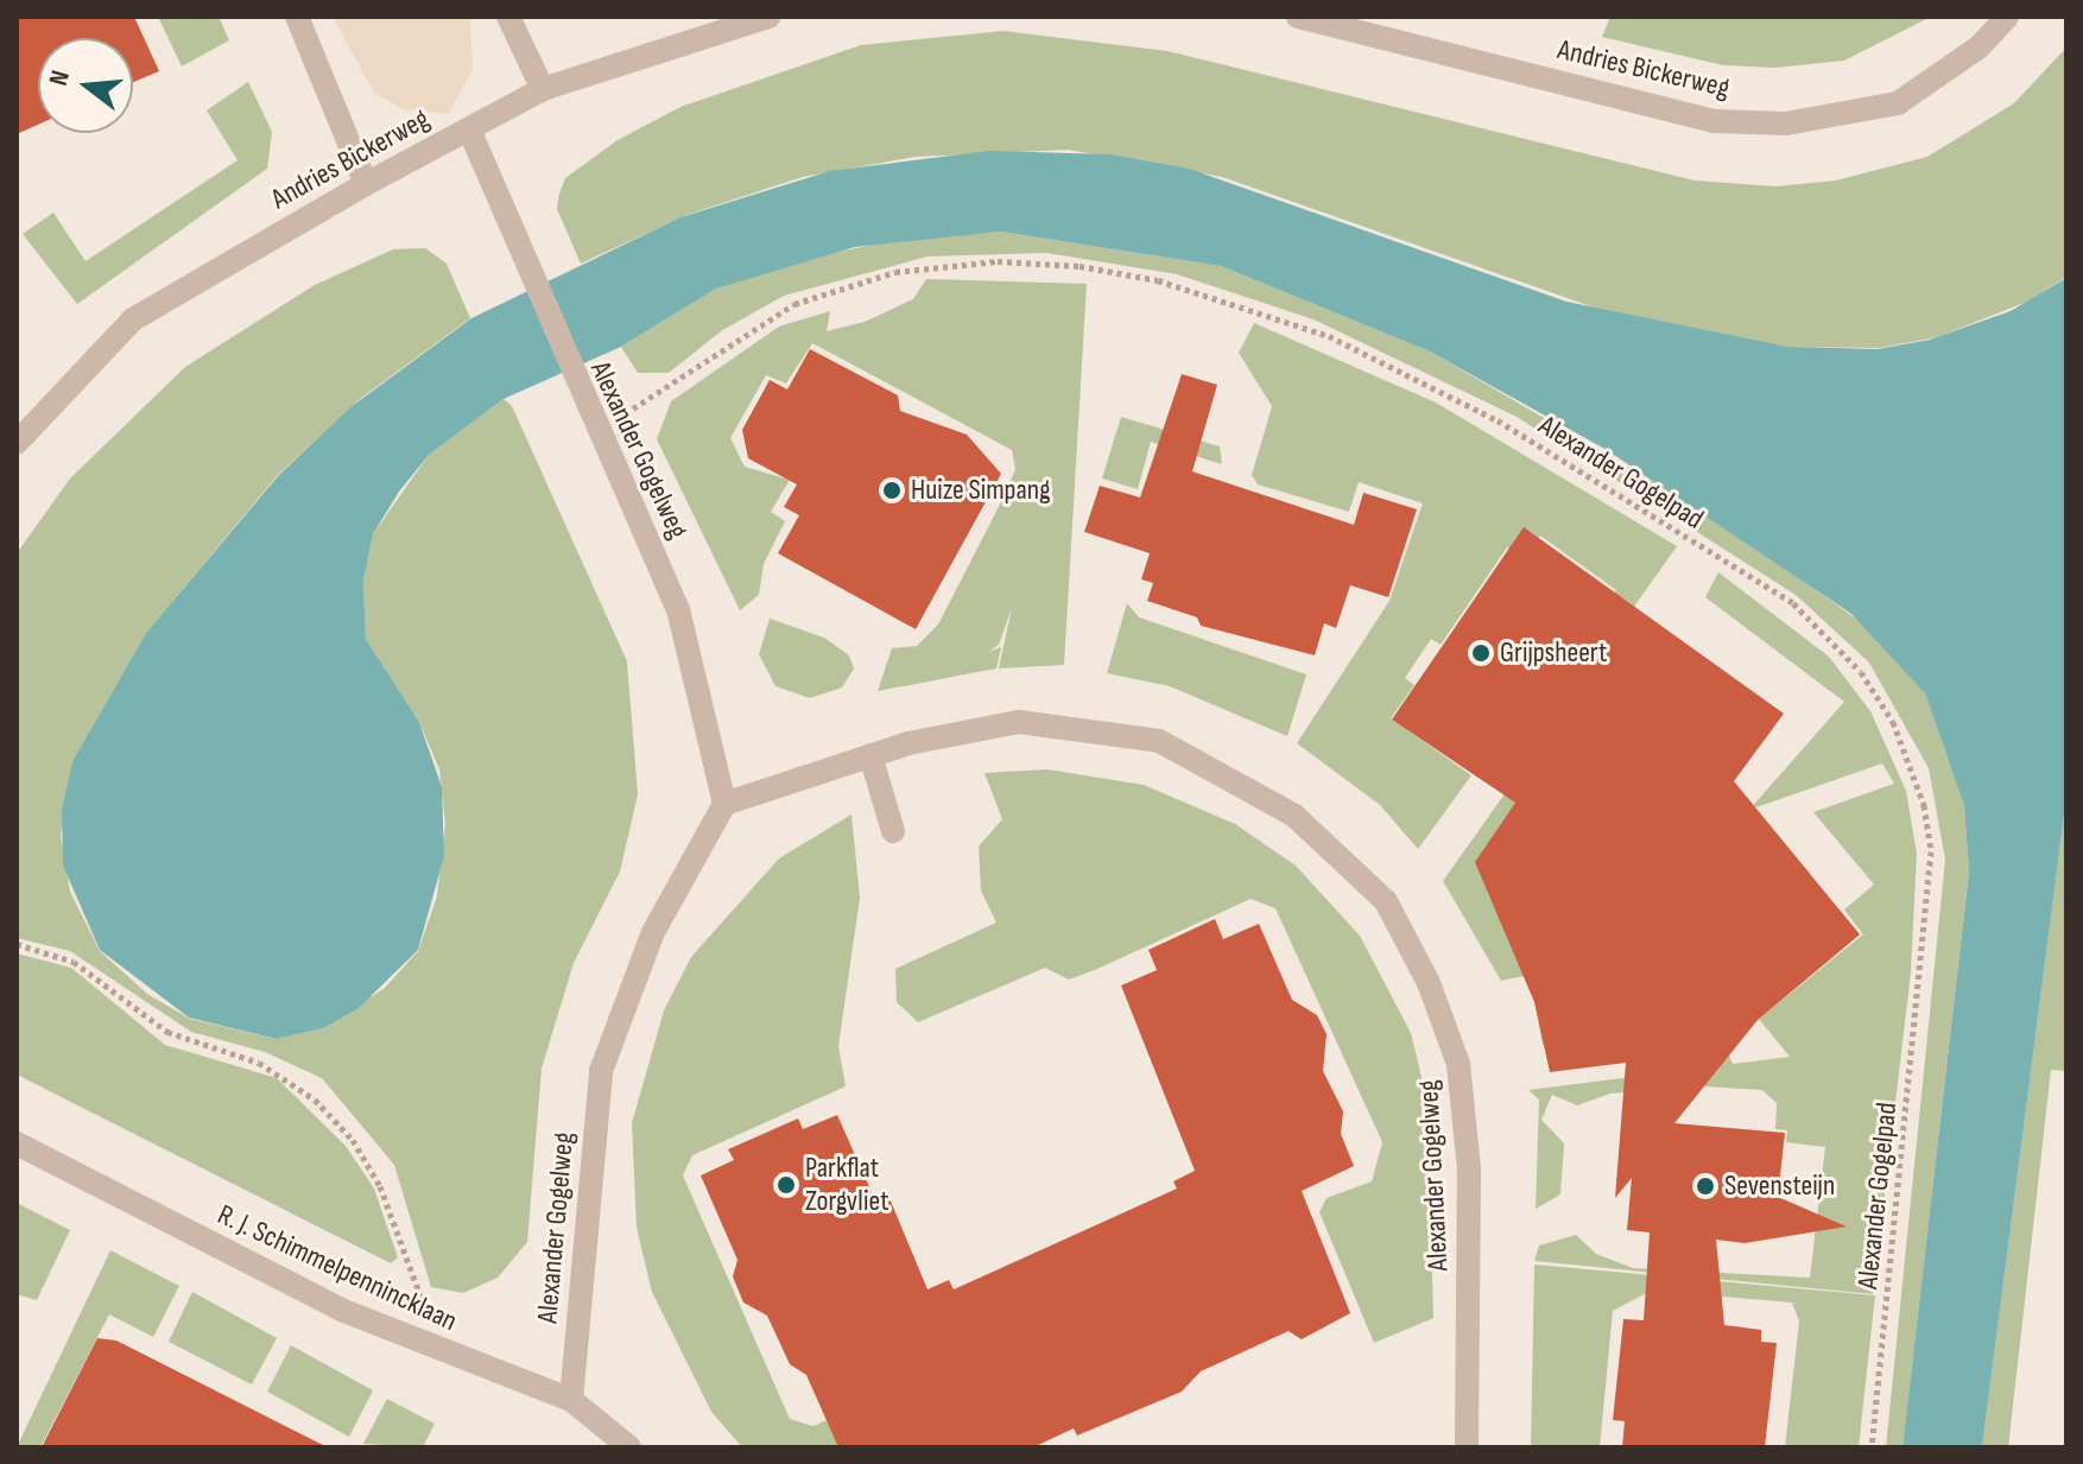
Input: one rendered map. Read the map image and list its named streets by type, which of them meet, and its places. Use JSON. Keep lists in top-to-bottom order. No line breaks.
{"streets":{"street":["Andries Bickerweg","Alexander Gogelweg","R. J. Schimmelpennincklaan"],"path":["Alexander Gogelpad"]},"crossings":[["Andries Bickerweg","Alexander Gogelweg"],["Alexander Gogelweg","Alexander Gogelpad"],["Alexander Gogelweg","R. J. Schimmelpennincklaan"]],"places":["Huize Simpang","Grijpsheert","Parkflat Zorgvliet","Sevensteijn"],"north":"left"}
